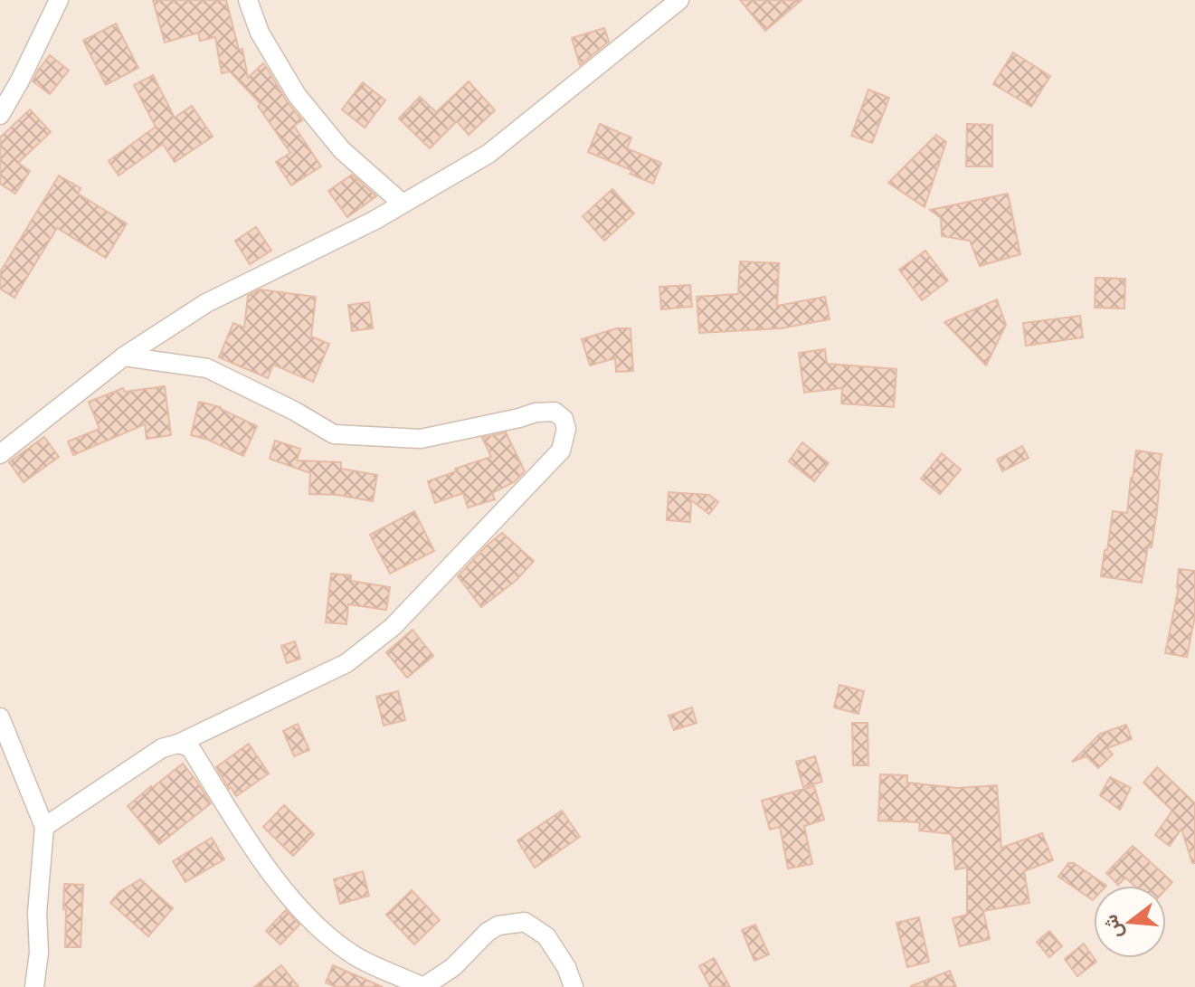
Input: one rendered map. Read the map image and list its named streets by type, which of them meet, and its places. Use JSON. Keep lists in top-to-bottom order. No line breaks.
{"north":"left"}
